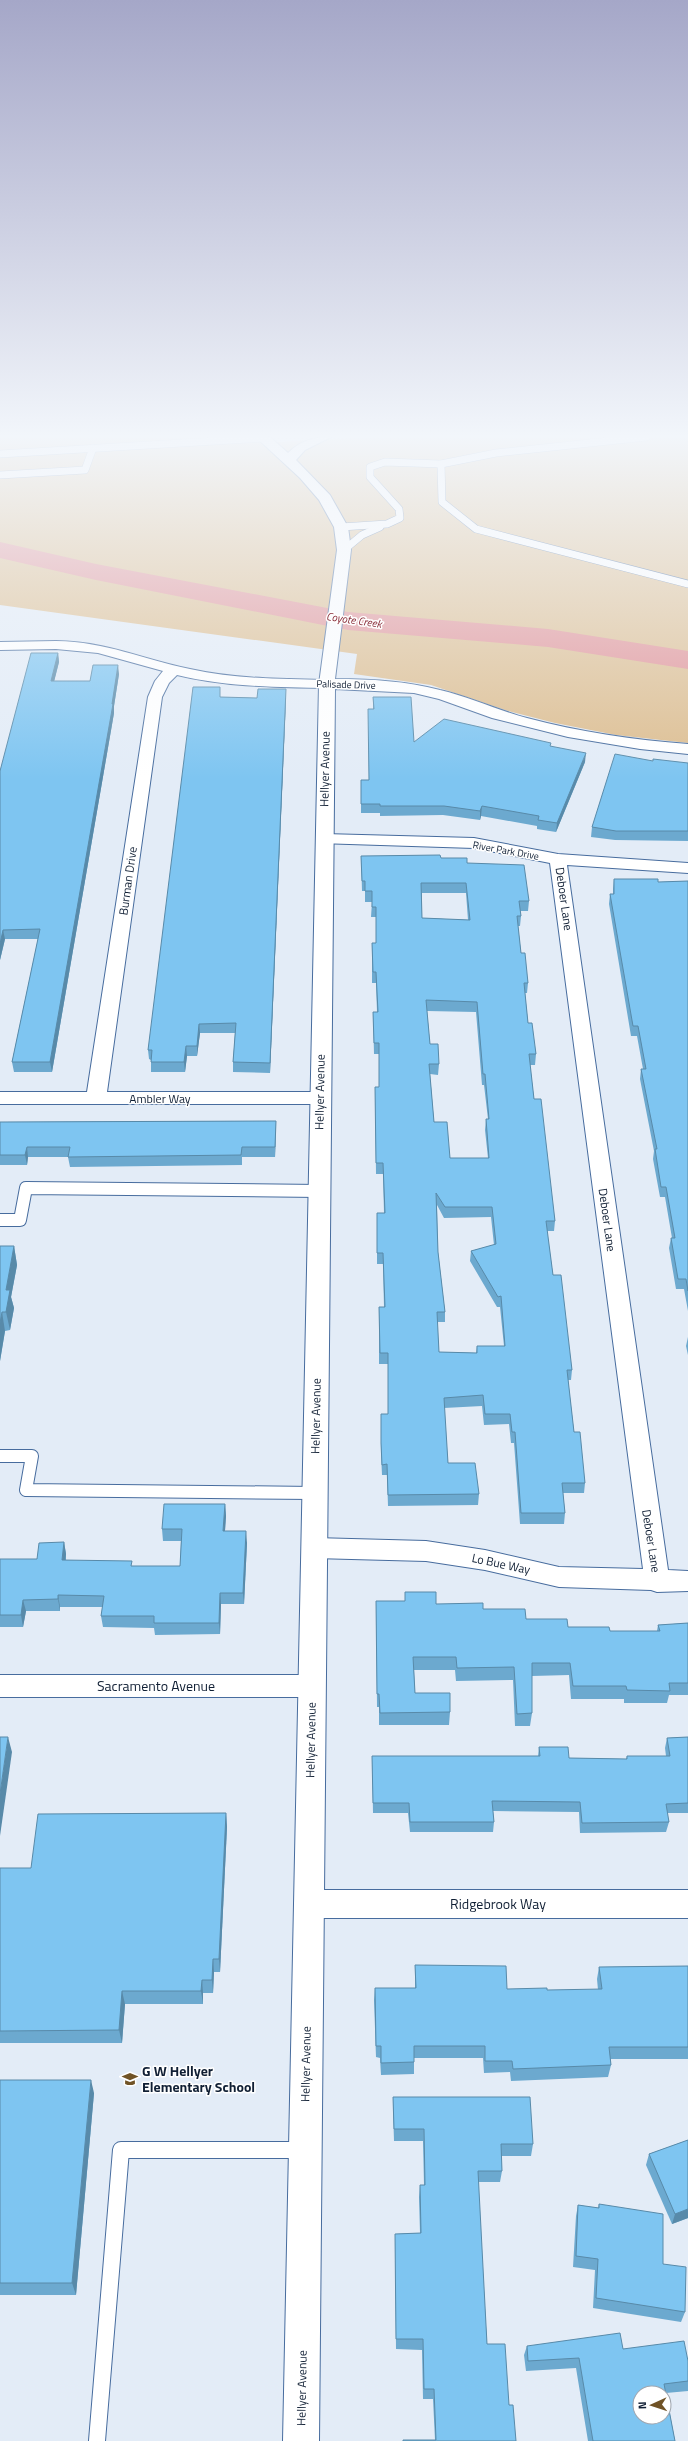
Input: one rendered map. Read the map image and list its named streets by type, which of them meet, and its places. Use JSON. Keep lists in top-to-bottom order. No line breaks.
{"streets":{"street":["Palisade Drive","Hellyer Avenue","River Park Drive","Burman Drive","Deboer Lane","Ambler Way","Lo Bue Way","Sacramento Avenue","Ridgebrook Way"]},"crossings":[["Palisade Drive","Hellyer Avenue"],["Palisade Drive","Burman Drive"],["Hellyer Avenue","River Park Drive"],["Hellyer Avenue","Ambler Way"],["Hellyer Avenue","Lo Bue Way"],["Hellyer Avenue","Sacramento Avenue"],["Hellyer Avenue","Ridgebrook Way"],["River Park Drive","Deboer Lane"],["Burman Drive","Ambler Way"],["Deboer Lane","Lo Bue Way"]],"water":["Coyote Creek"],"places":{"school or university":["G W Hellyer Elementary School"]},"north":"left"}
